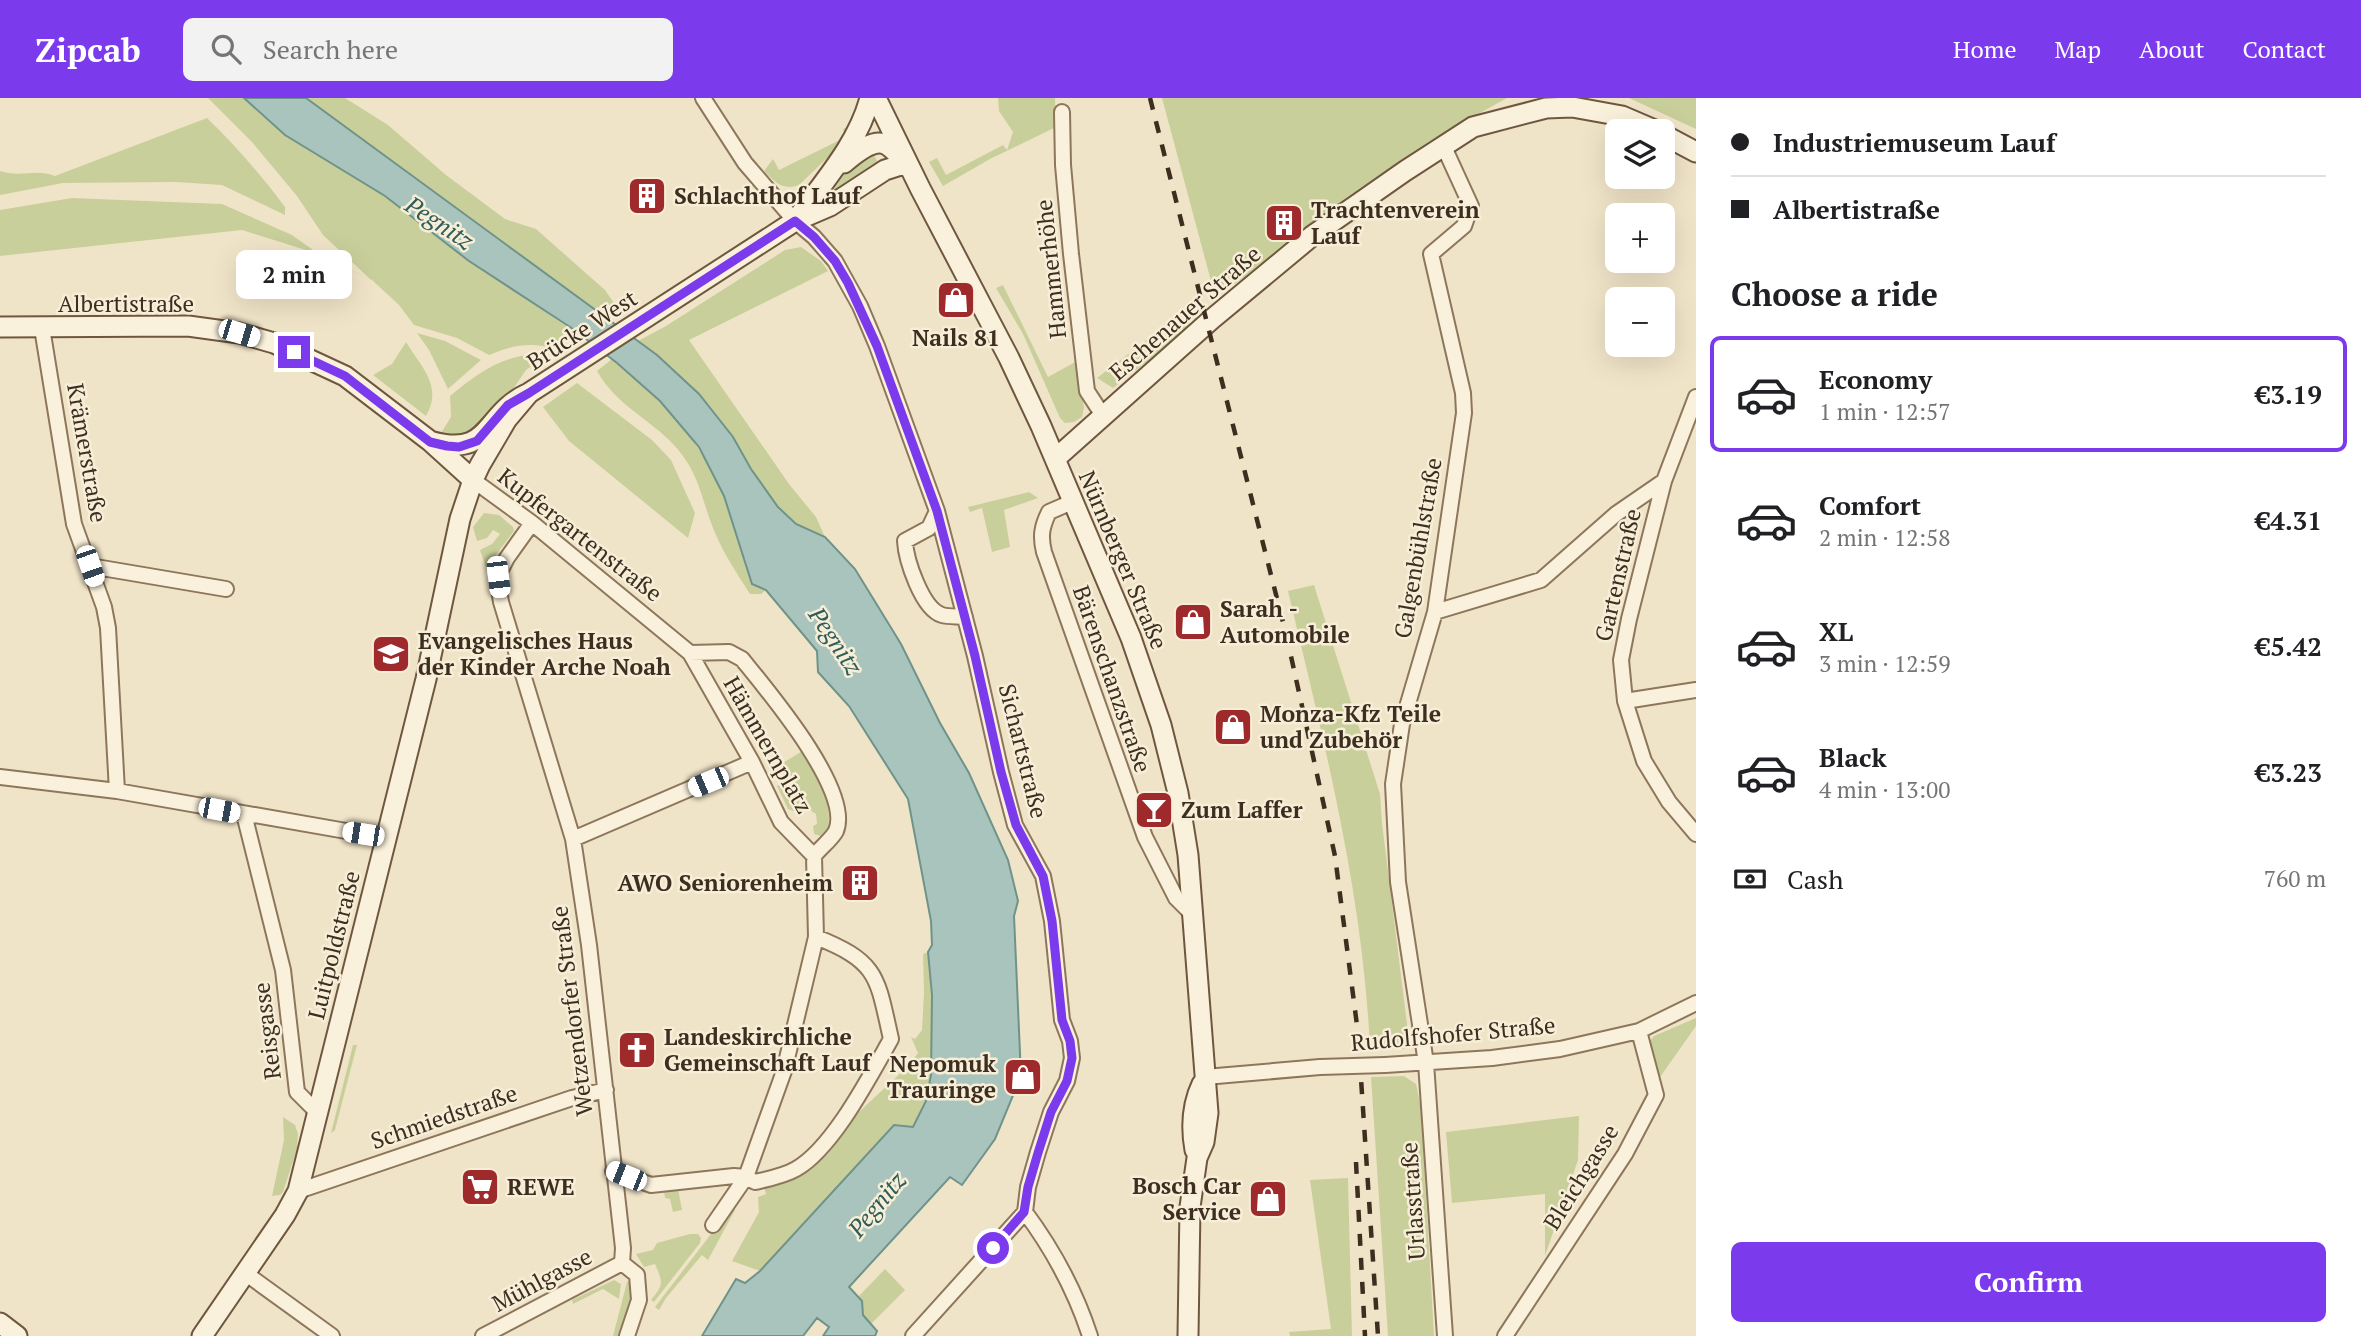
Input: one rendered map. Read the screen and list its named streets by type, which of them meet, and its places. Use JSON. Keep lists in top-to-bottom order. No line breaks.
{"streets":{"main road":["Albertistraße","Eschenauer Straße","Brücke West","Nürnberger Straße","Luitpoldstraße"],"street":["Hammerhöhe","Krämerstraße","Kupfergartenstraße","Galgenbühlstraße","Gartenstraße","Bärenschanzstraße","Hämmernplatz","Sichartstraße","Wetzendorfer Straße","Reisgasse","Rudolfshofer Straße","Schmiedstraße","Bleichgasse","Urlasstraße","Mühlgasse"]},"crossings":[["Hammerhöhe","Eschenauer Straße"],["Albertistraße","Krämerstraße"],["Albertistraße","Kupfergartenstraße"],["Albertistraße","Luitpoldstraße"],["Eschenauer Straße","Galgenbühlstraße"],["Eschenauer Straße","Nürnberger Straße"],["Brücke West","Sichartstraße"],["Brücke West","Luitpoldstraße"],["Kupfergartenstraße","Hämmernplatz"],["Kupfergartenstraße","Luitpoldstraße"],["Kupfergartenstraße","Wetzendorfer Straße"],["Galgenbühlstraße","Rudolfshofer Straße"],["Galgenbühlstraße","Urlasstraße"],["Nürnberger Straße","Bärenschanzstraße"],["Nürnberger Straße","Rudolfshofer Straße"],["Luitpoldstraße","Reisgasse"],["Luitpoldstraße","Schmiedstraße"],["Wetzendorfer Straße","Schmiedstraße"],["Wetzendorfer Straße","Mühlgasse"],["Rudolfshofer Straße","Bleichgasse"],["Rudolfshofer Straße","Urlasstraße"]],"water":["Pegnitz"],"places":{"building":["Schlachthof Lauf","Trachtenverein Lauf","AWO Seniorenheim"],"shop":["Nails 81","Sarah - Automobile","Monza-Kfz Teile und Zubehör","Nepomuk Trauringe","Bosch Car Service"],"school or university":["Evangelisches Haus der Kinder Arche Noah"],"bar":["Zum Laffer"],"church":["Landeskirchliche Gemeinschaft Lauf"],"supermarket":["REWE"]},"page":{"header":"Zipcab","search":"Search here","nav":["Home","Map","About","Contact"],"banner":["Industriemuseum Lauf","Albertistraße"],"map_buttons":["+","−"],"bubble":"2 min","heading":"Choose a ride","list":[{"name":"Economy","note":"1 min · 12:57","value":"€3.19"},{"name":"Comfort","note":"2 min · 12:58","value":"€4.31"},{"name":"XL","note":"3 min · 12:59","value":"€5.42"},{"name":"Black","note":"4 min · 13:00","value":"€3.23"}],"pay":["Cash","760 m"],"buttons":"Confirm"}}
